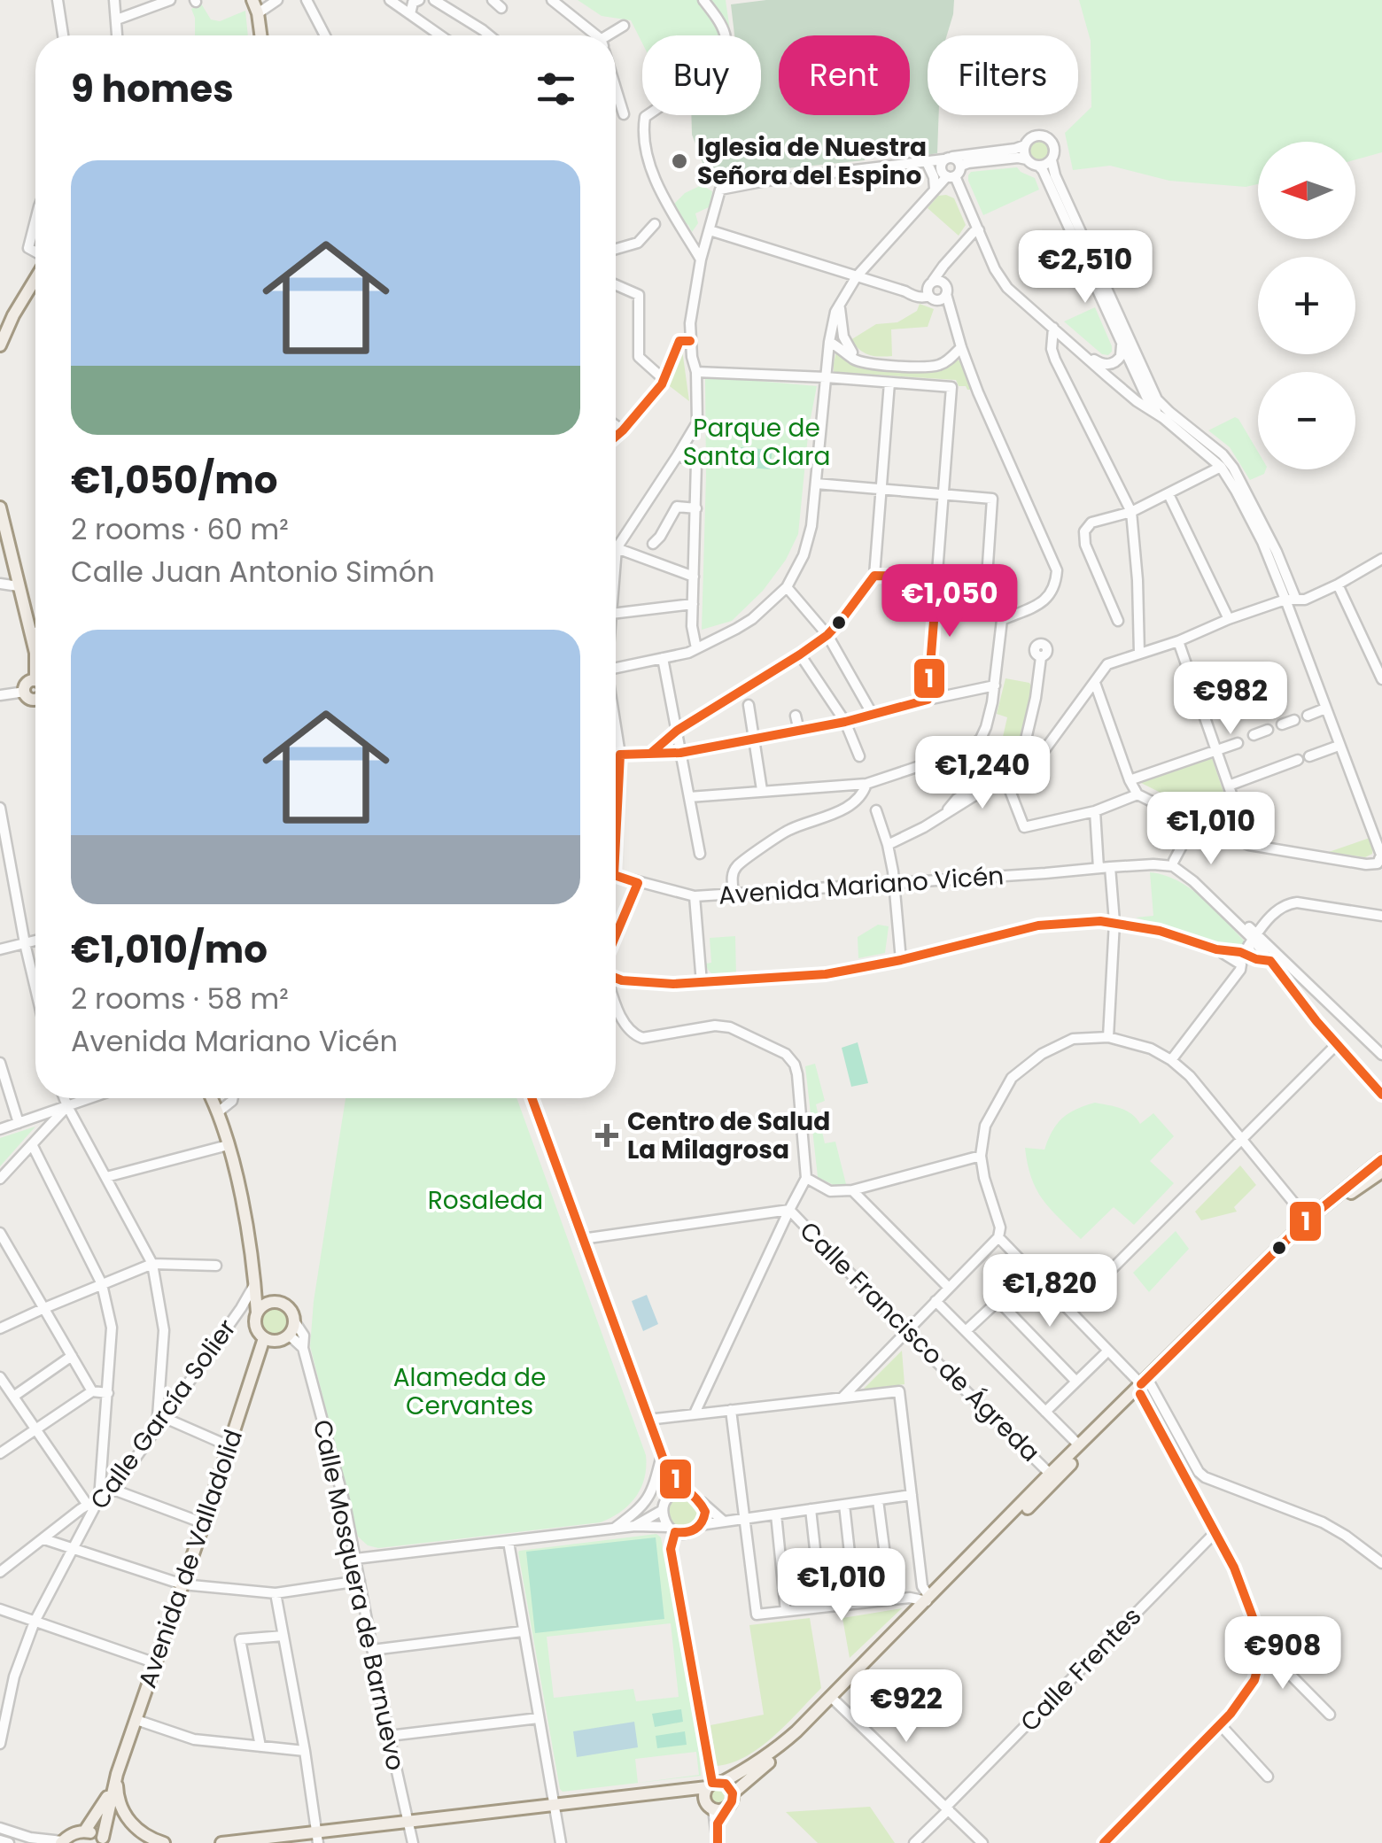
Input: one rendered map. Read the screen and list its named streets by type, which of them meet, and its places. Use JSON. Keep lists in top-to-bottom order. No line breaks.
{"streets":{"main road":["Avenida de Valladolid"],"street":["Avenida Mariano Vicén","Calle Francisco de Ágreda","Calle García Solier","Calle Mosquera de Barnuevo","Calle Frentes"]},"crossings":[["Avenida de Valladolid","Calle Mosquera de Barnuevo"]],"parks":["Parque de Santa Clara","Rosaleda","Alameda de Cervantes"],"places":{"other":["Iglesia de Nuestra Señora del Espino"],"health":["Centro de Salud La Milagrosa"]},"lines":["transit line 1"],"north":"left","page":{"chip":["Buy","Rent","Filters"],"heading":"9 homes","map_buttons":["+","−"],"list":[{"name":"€1,050/mo","note":"2 rooms · 60 m² · Calle Juan Antonio Simón"},{"name":"€1,010/mo","note":"2 rooms · 58 m² · Avenida Mariano Vicén"}],"price":["€2,510","€1,050","€982","€1,240","€1,010","€1,820","€1,010","€908","€922"]}}
